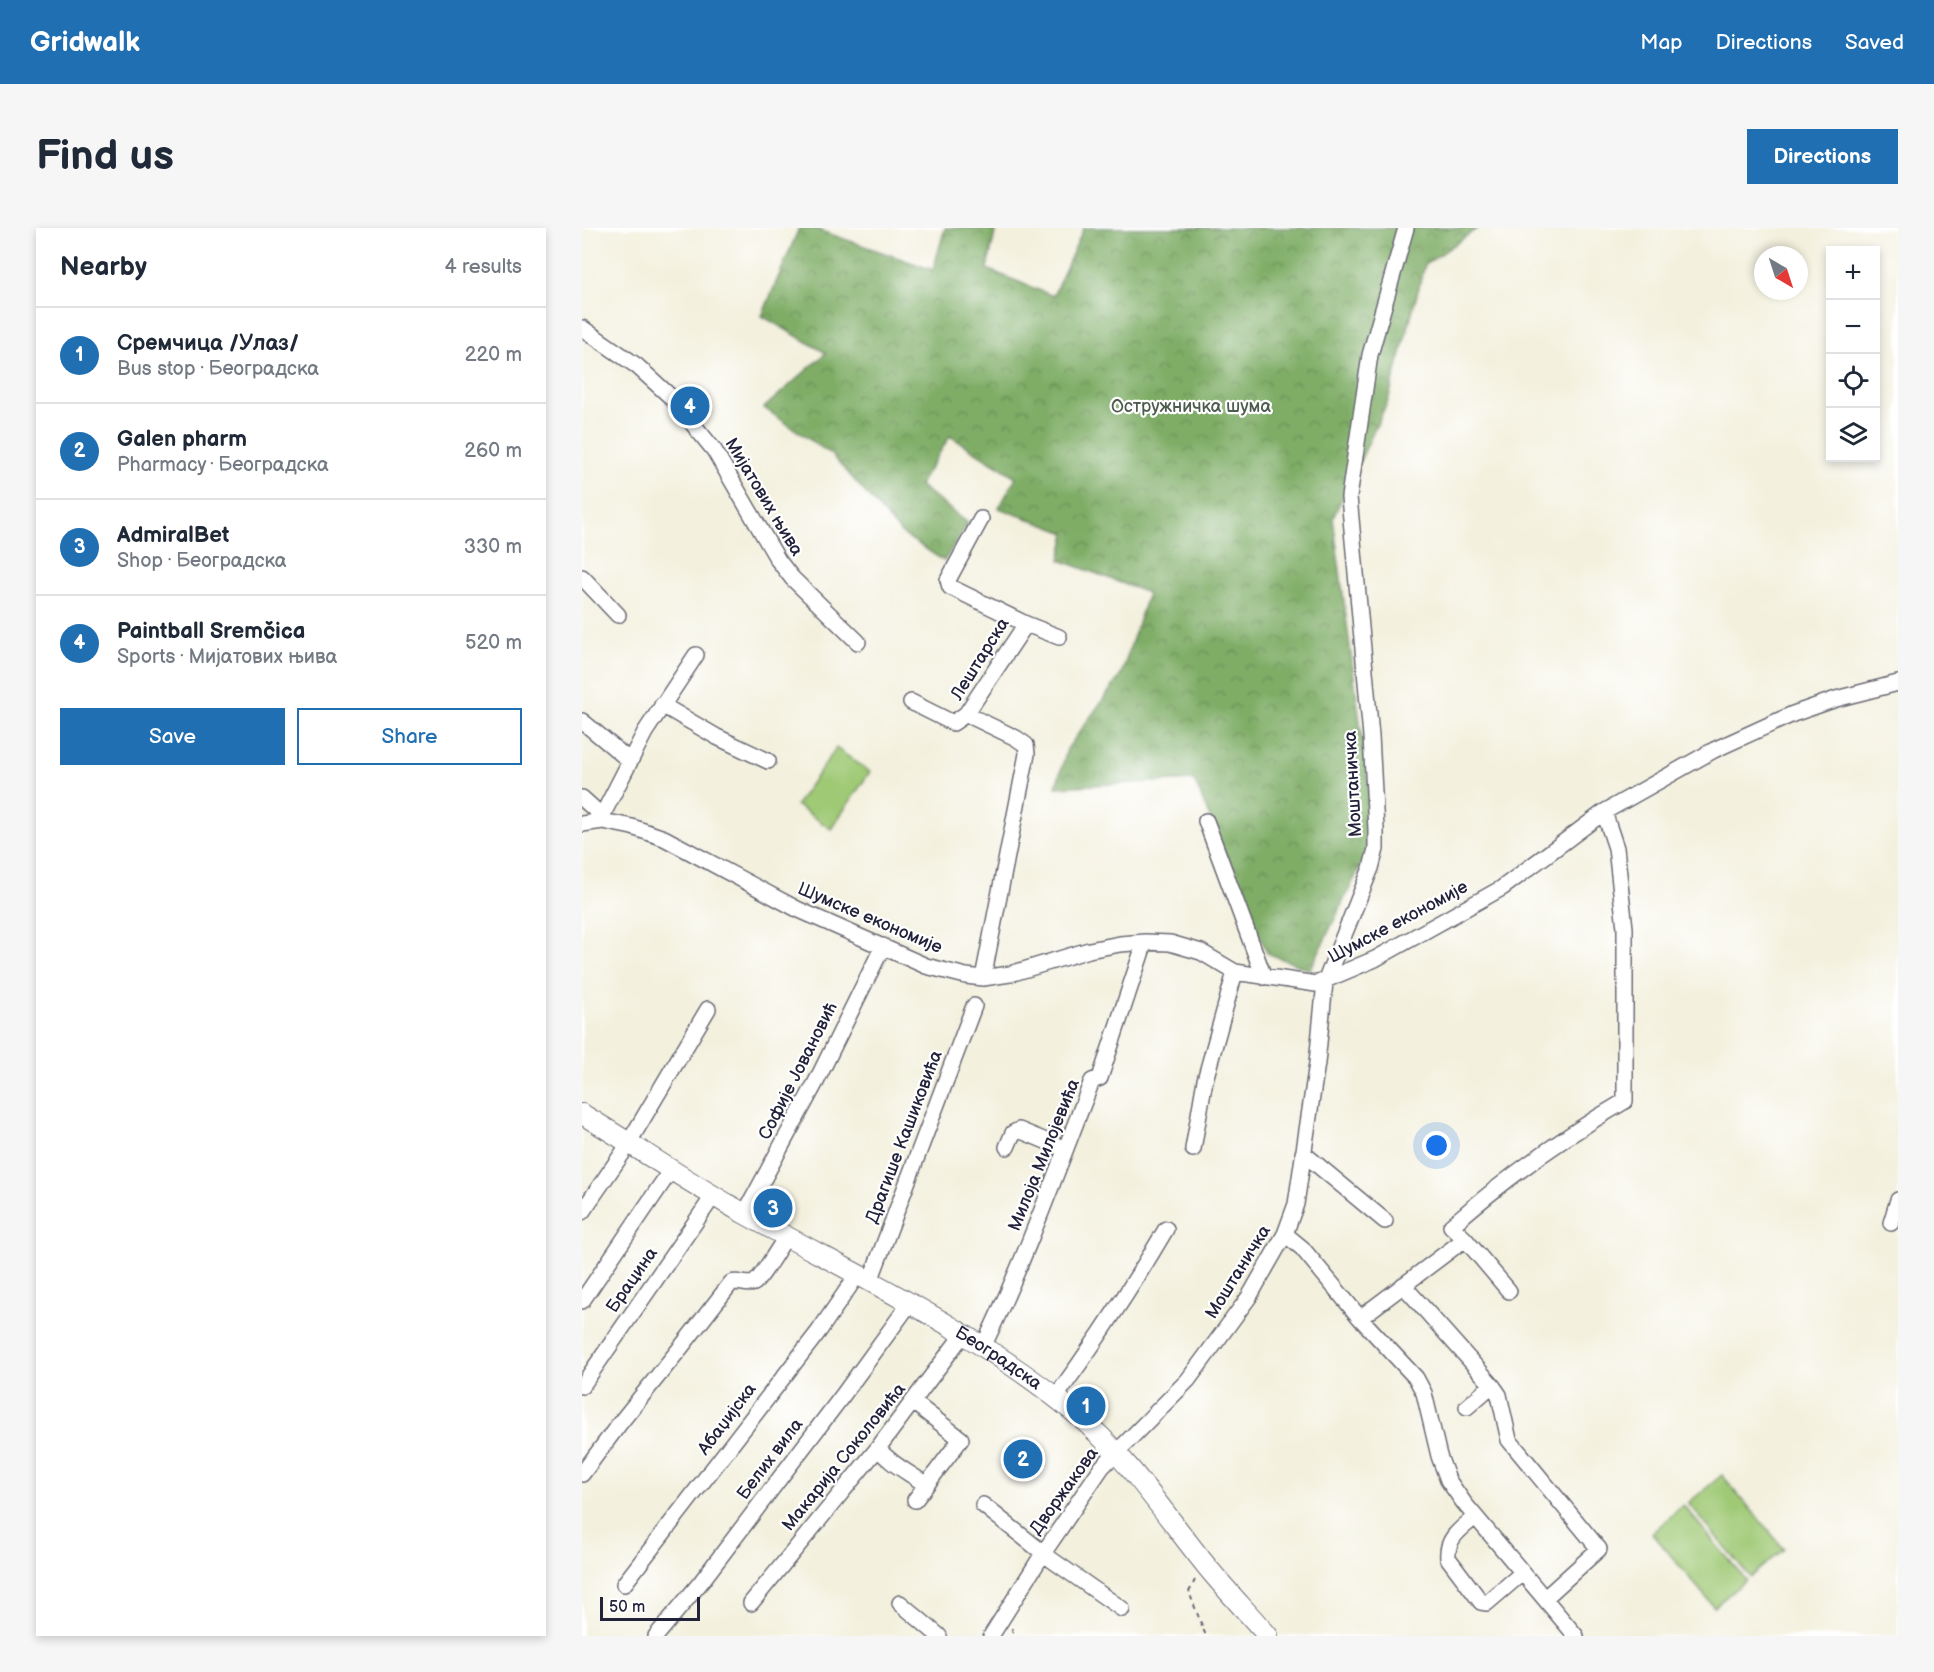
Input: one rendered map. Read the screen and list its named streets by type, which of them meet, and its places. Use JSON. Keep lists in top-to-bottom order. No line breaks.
{"streets":{"main road":["Београдска"],"street":["Мијатових њива","Лештарска","Моштаничка","Шумске економије","Софије Јовановић","Драгише Кашиковића","Милоја Милојевића","Брацина","Абаџијска","Макарија Соколовића","Белих вила","Дворжакова"]},"crossings":[["Лештарска","Шумске економије"],["Моштаничка","Шумске економије"],["Моштаничка","Београдска"],["Моштаничка","Дворжакова"],["Шумске економије","Софије Јовановић"],["Шумске економије","Милоја Милојевића"],["Софије Јовановић","Београдска"],["Драгише Кашиковића","Београдска"],["Драгише Кашиковића","Абаџијска"],["Милоја Милојевића","Београдска"],["Брацина","Београдска"],["Београдска","Абаџијска"],["Београдска","Макарија Соколовића"],["Београдска","Белих вила"],["Београдска","Дворжакова"]],"parks":["Остружничка шума"],"scale_bar":"50 m","north":"bottom right","page":{"header":"Gridwalk","nav":["Map","Directions","Saved"],"buttons":["Directions",["Save","Share"]],"title":"Find us","heading":["Nearby","4 results"],"map_buttons":["+","−"],"list":[{"mark":"1","name":"Сремчица /Улаз/","note":"Bus stop · Београдска","value":"220 m"},{"mark":"2","name":"Galen pharm","note":"Pharmacy · Београдска","value":"260 m"},{"mark":"3","name":"AdmiralBet","note":"Shop · Београдска","value":"330 m"},{"mark":"4","name":"Paintball Sremčica","note":"Sports · Мијатових њива","value":"520 m"}],"pins":["4","3","1","2"],"scale":"50 m"}}
